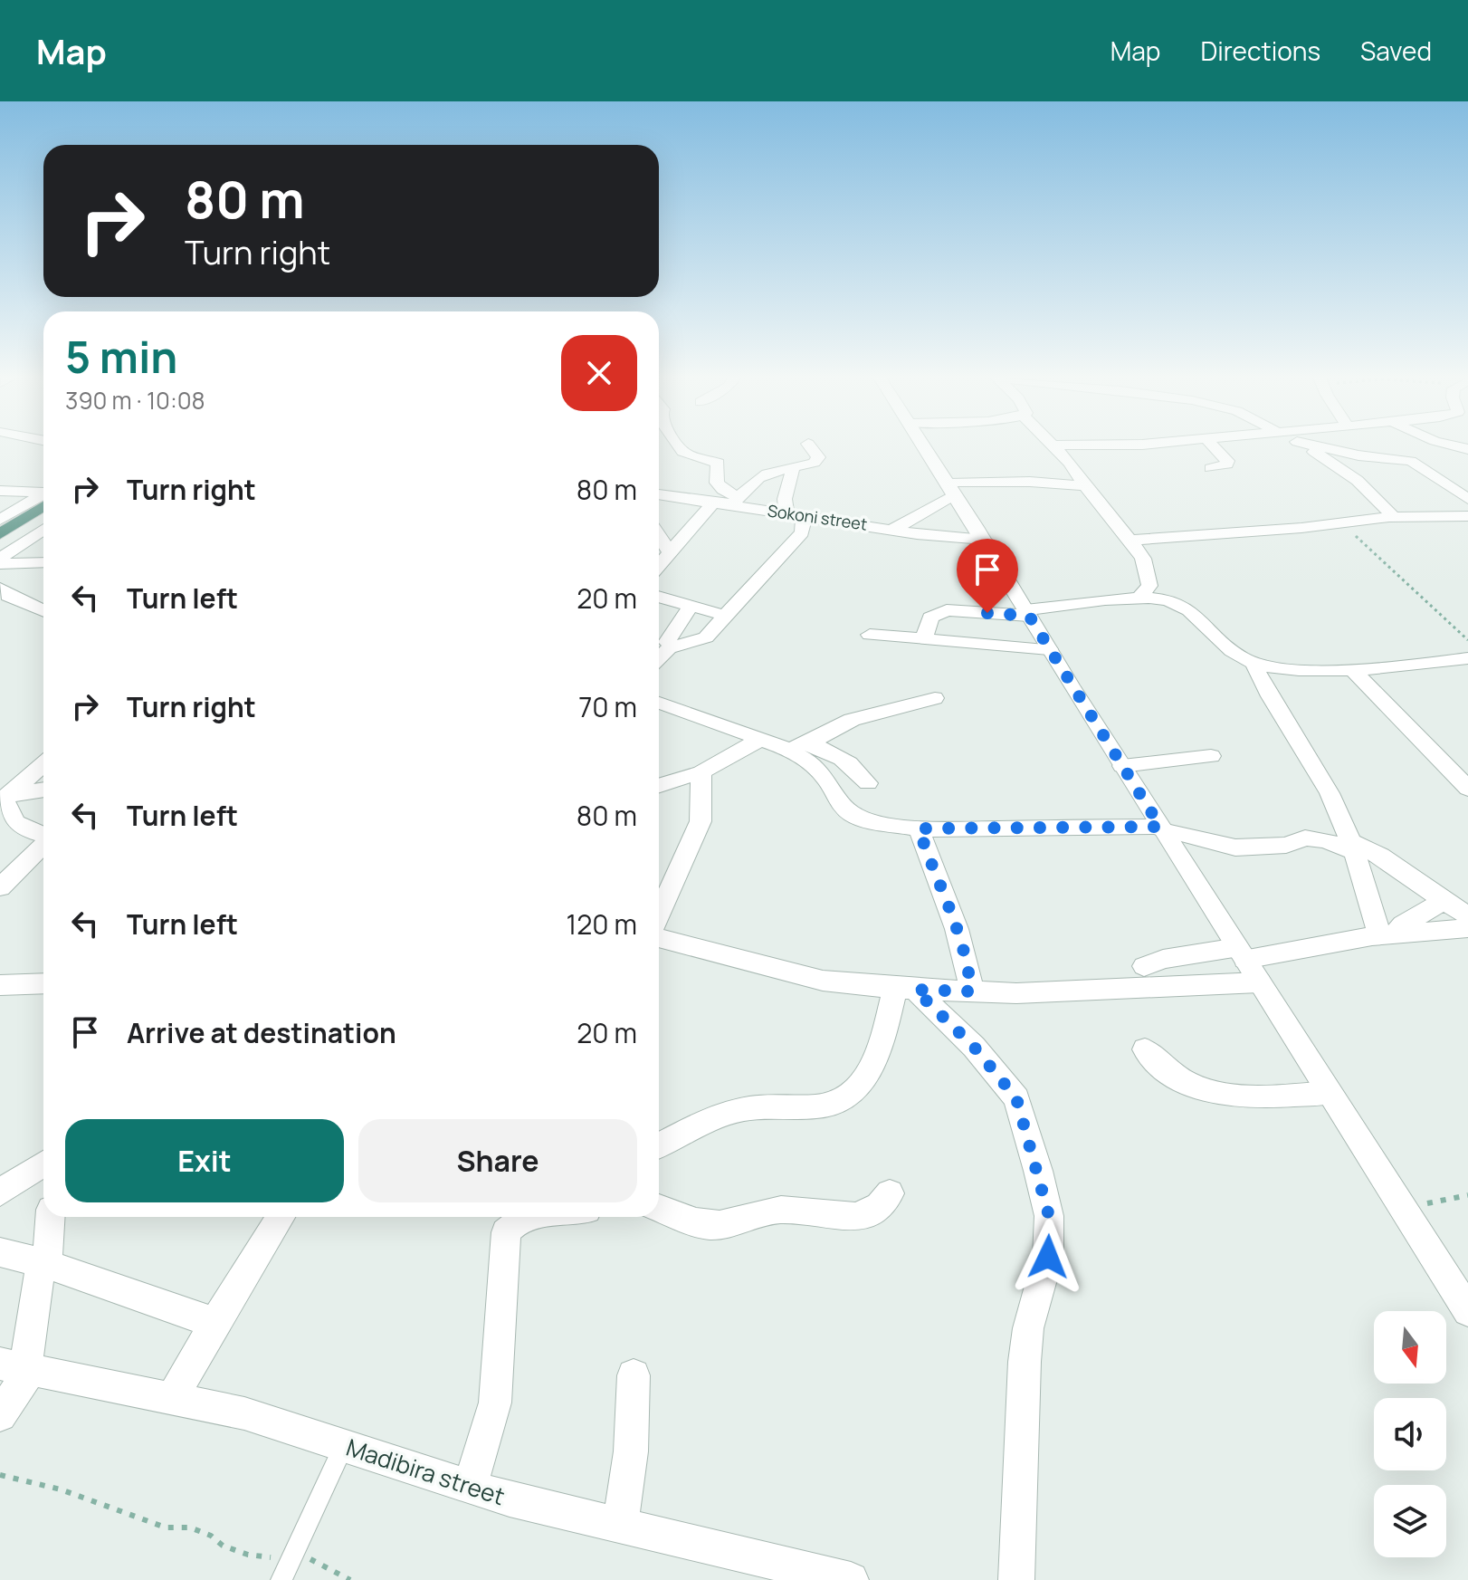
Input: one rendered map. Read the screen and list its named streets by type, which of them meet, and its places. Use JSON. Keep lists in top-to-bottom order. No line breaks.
{"streets":{"street":["Sokoni street","Madibira street"]},"north":"bottom","page":{"header":"Map","nav":["Map","Directions","Saved"],"turn":["80 m","Turn right"],"heading":["5 min","390 m · 10:08"],"list":[{"name":"Turn right","value":"80 m"},{"name":"Turn left","value":"20 m"},{"name":"Turn right","value":"70 m"},{"name":"Turn left","value":"80 m"},{"name":"Turn left","value":"120 m"},{"name":"Arrive at destination","value":"20 m"}],"buttons":["Exit","Share"]}}
